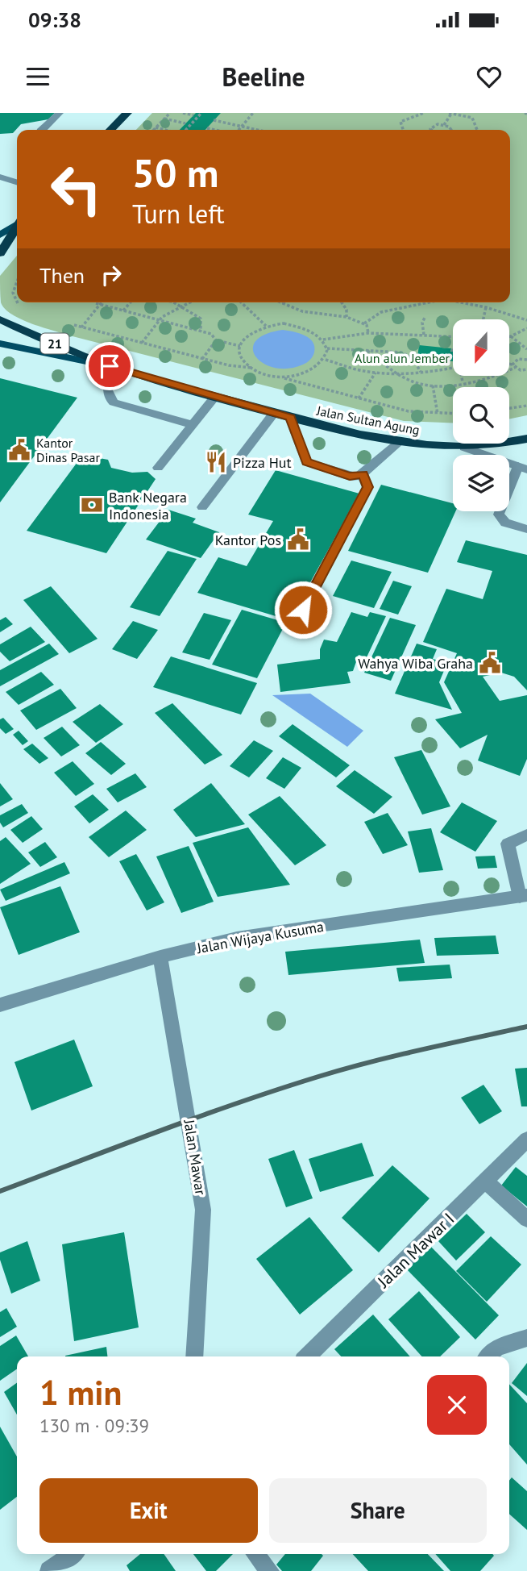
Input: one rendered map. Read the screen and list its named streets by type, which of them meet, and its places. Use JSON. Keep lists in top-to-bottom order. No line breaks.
{"streets":{"highway":["21","Jalan Sultan Agung"],"street":["Jalan Wijaya Kusuma","Jalan Mawar","Jalan Mawar I"]},"crossings":[["21","Jalan Sultan Agung"],["Jalan Wijaya Kusuma","Jalan Mawar"]],"parks":["Alun alun Jember"],"places":{"public building":["Kantor Dinas Pasar","Kantor Pos","Wahya Wiba Graha"],"restaurant":["Pizza Hut"],"bank":["Bank Negara Indonesia"]},"north":"bottom","page":{"status":"09:38","header":"Beeline","turn":["50 m","Turn left"],"then":"Then","heading":["1 min","130 m · 09:39"],"buttons":["Exit","Share"]}}
